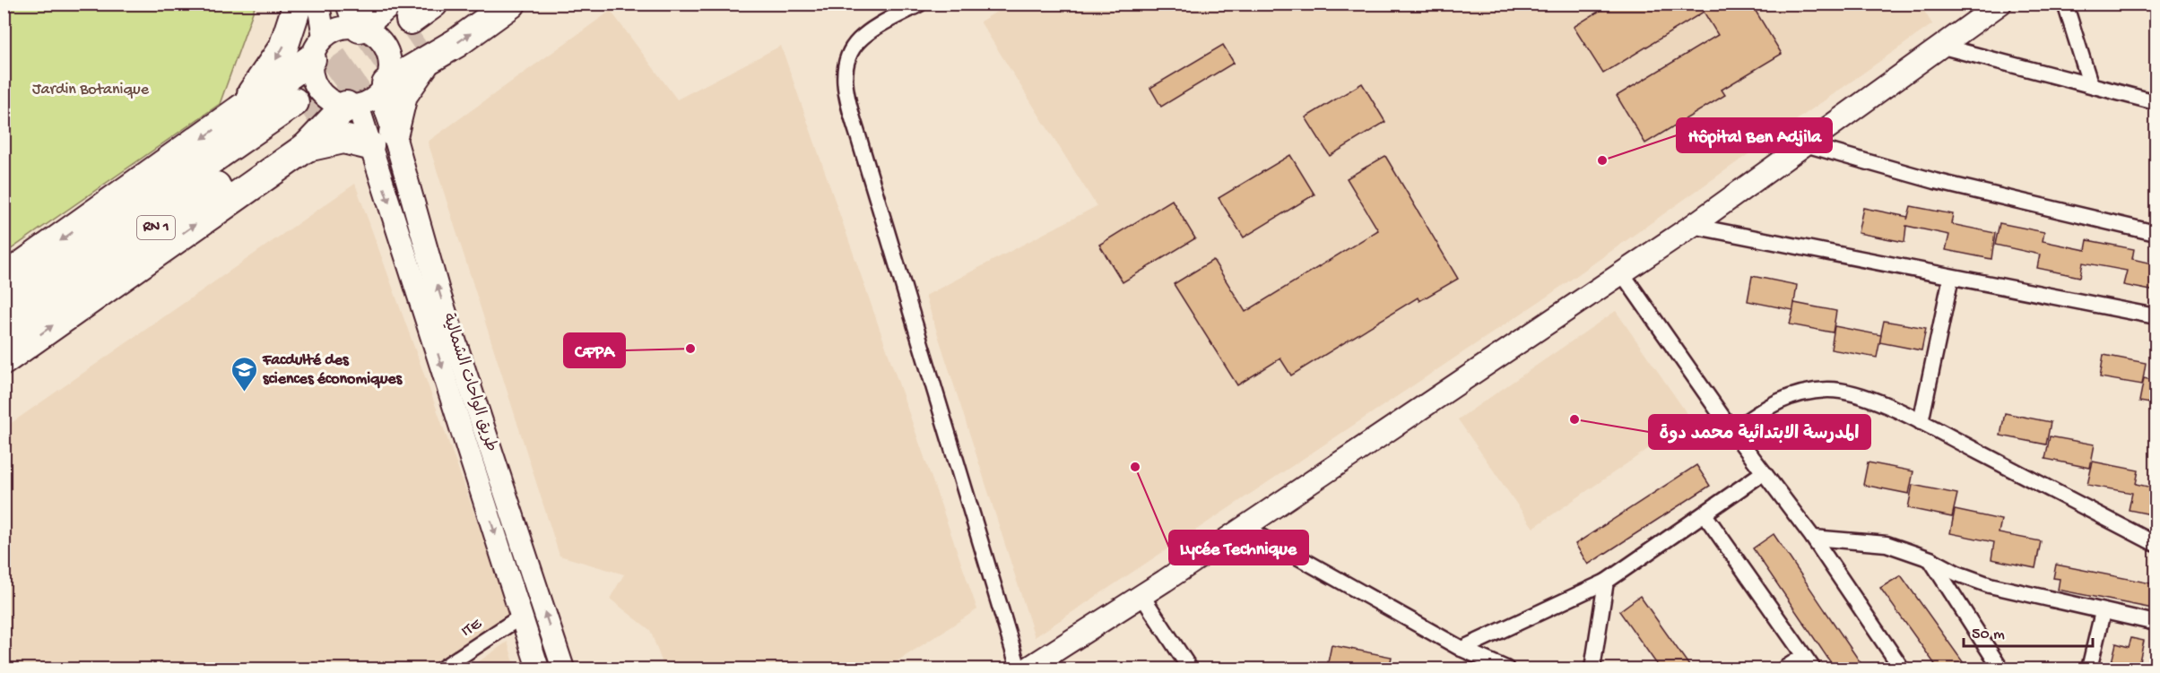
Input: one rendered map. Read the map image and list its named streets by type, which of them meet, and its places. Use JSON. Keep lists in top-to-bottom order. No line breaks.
{"streets":{"highway":["RN 1"],"main road":["طريق الواحات الشمالية"],"street":["ITE"]},"crossings":[["طريق الواحات الشمالية","ITE"]],"parks":["Jardin Botanique"],"places":{"other":["Hôpital Ben Adjila","CFPA","المدرسة الابتدائية محمد دوة","Lycée Technique"],"school or university":["Facdulté des sciences économiques"]},"scale_bar":"50 m"}
